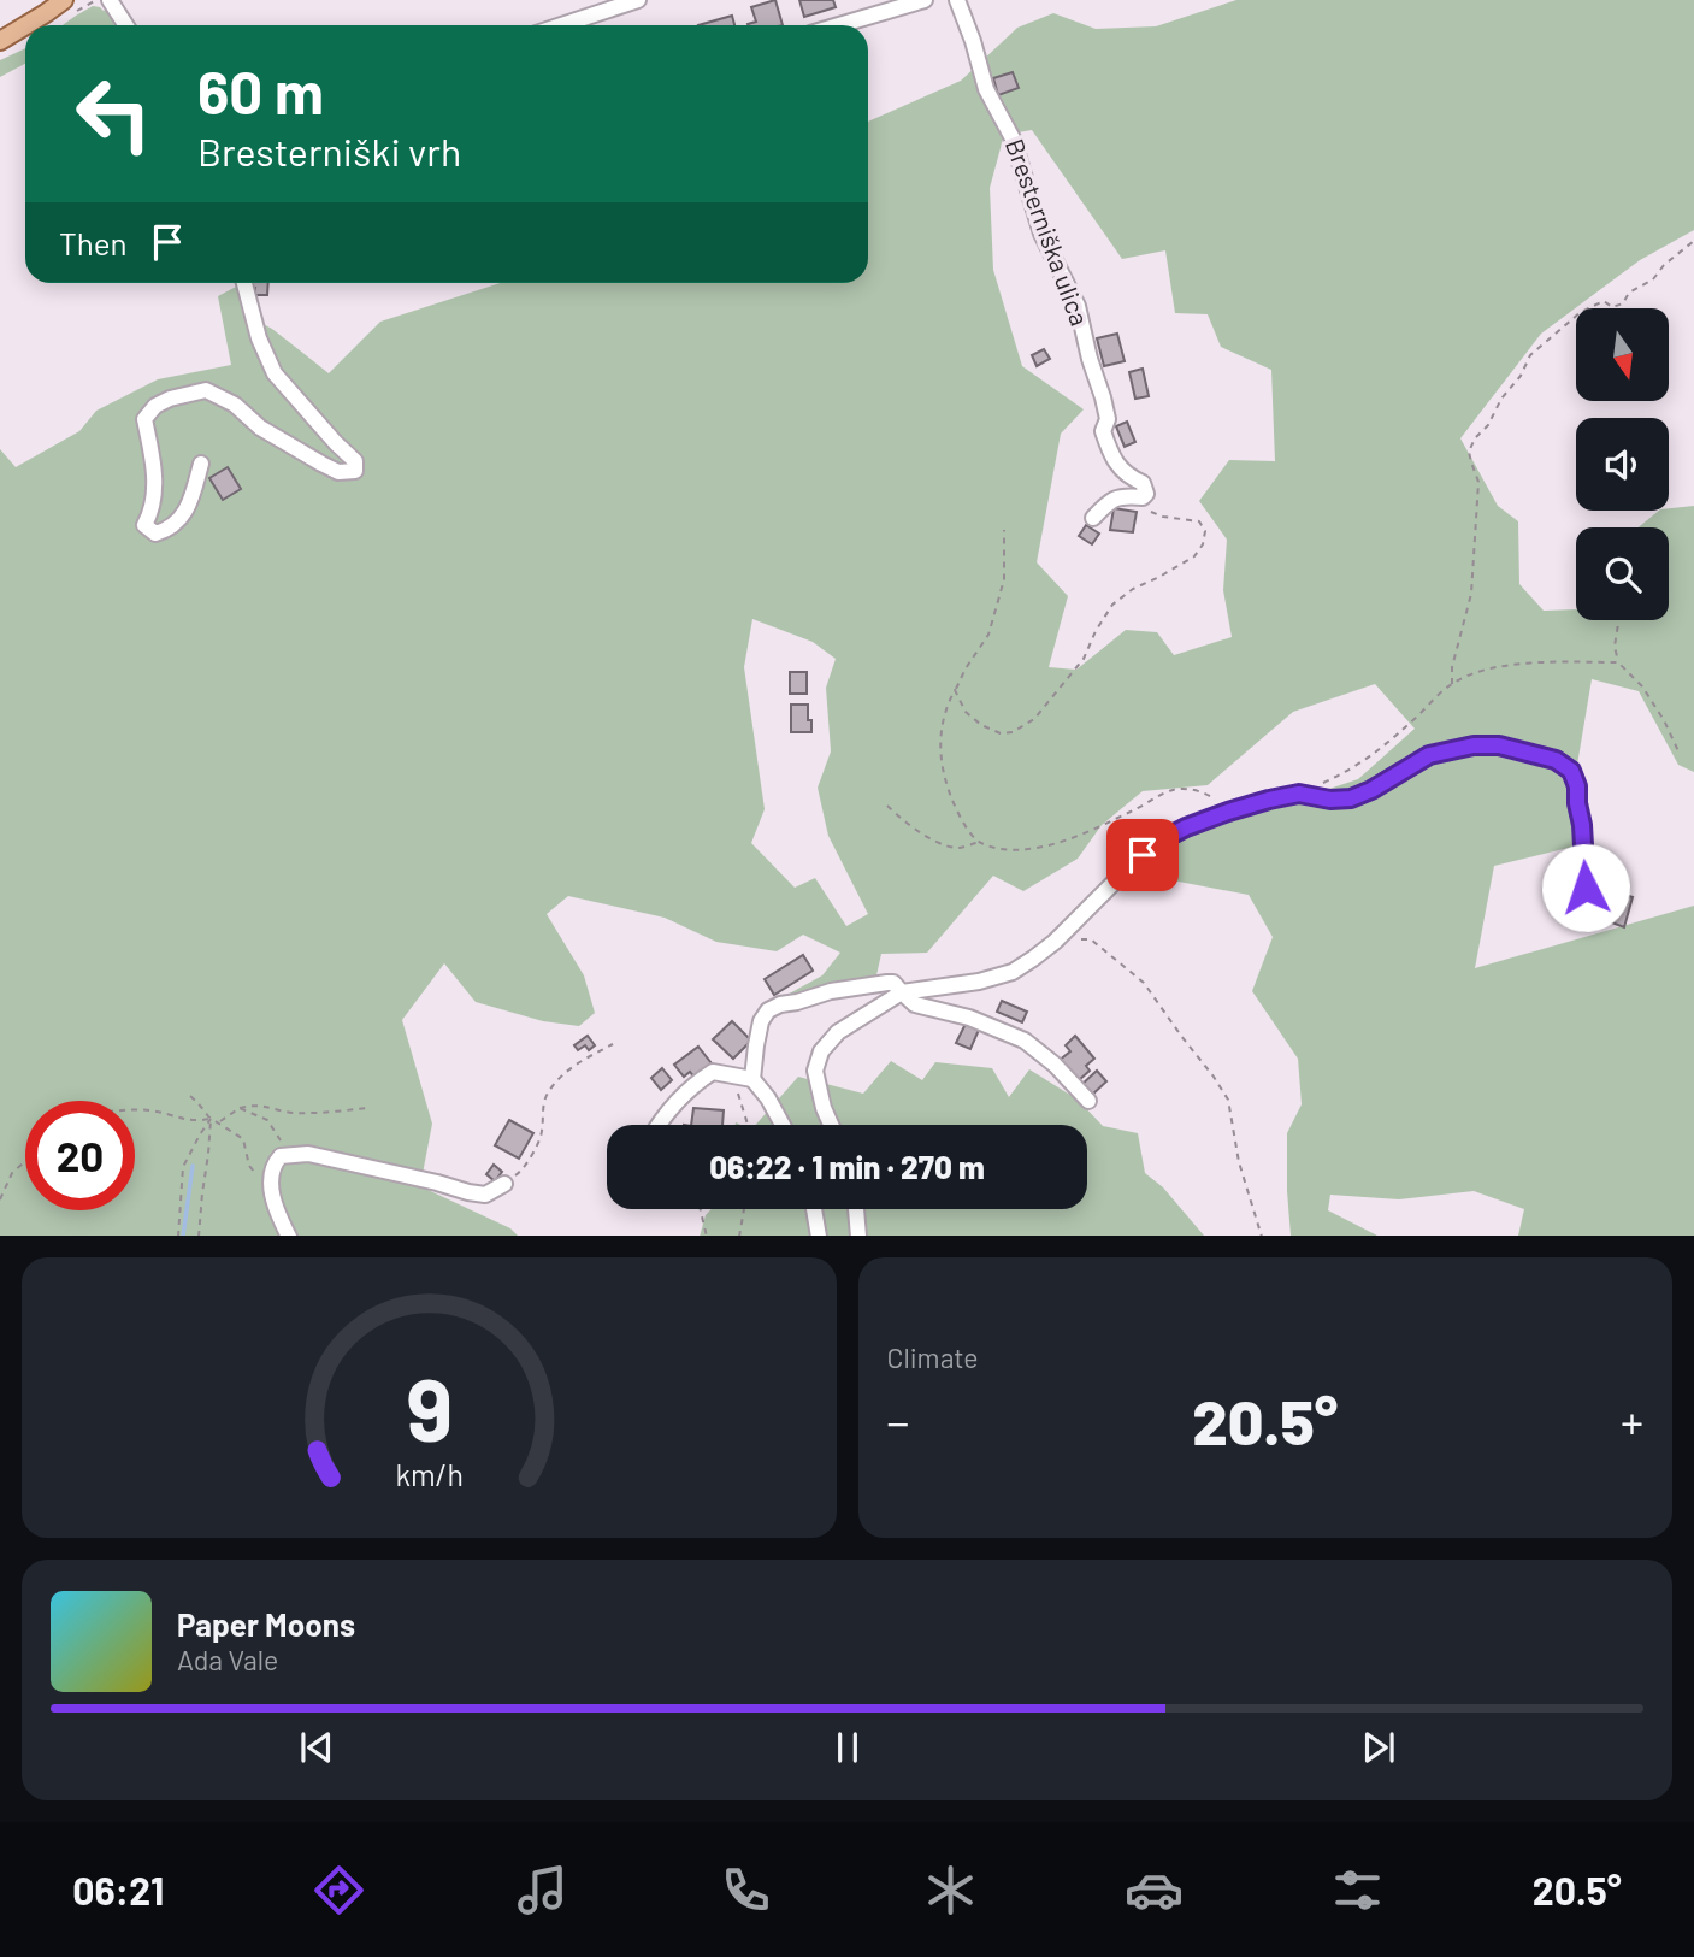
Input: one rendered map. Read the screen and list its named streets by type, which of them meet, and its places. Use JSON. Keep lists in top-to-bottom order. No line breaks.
{"streets":{"street":["Bresterniška ulica"]},"north":"bottom","page":{"turn":["60 m","Bresterniški vrh"],"then":"Then","limit":"20","trip":"06:22 · 1 min · 270 m","tile":"Climate","heat":["−","20.5°","+"],"song":["Paper Moons","Ada Vale"],"tabs":["06:21","20.5°"],"gauge":["9","km/h"]}}
